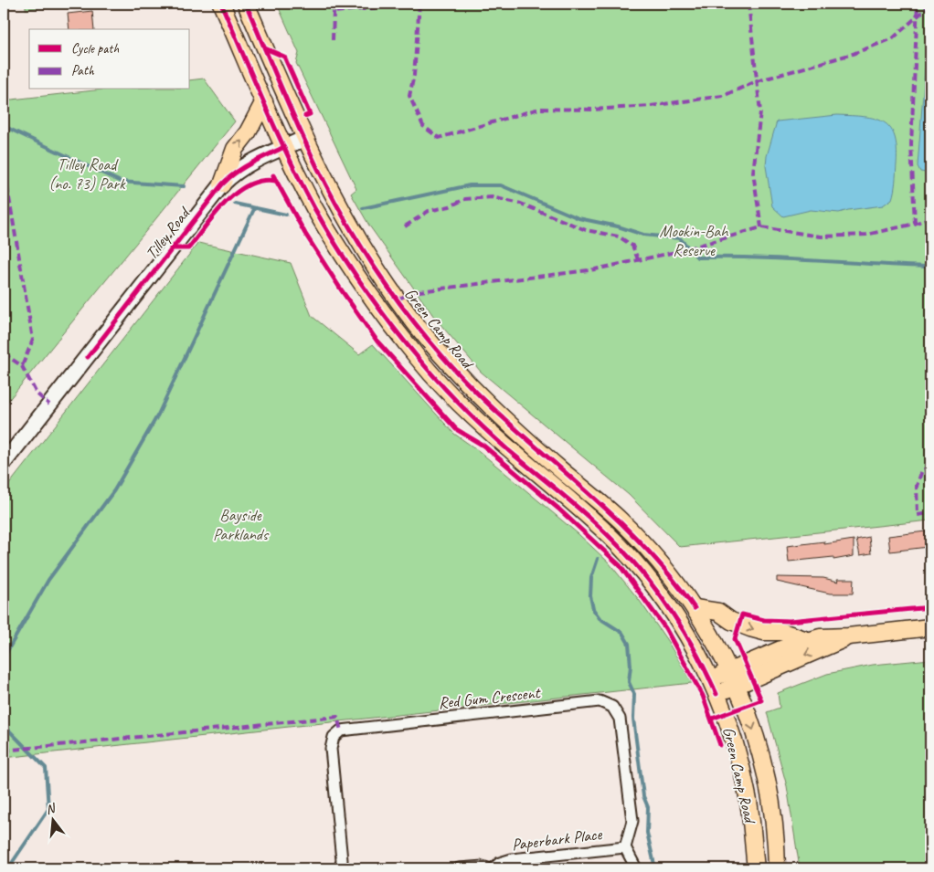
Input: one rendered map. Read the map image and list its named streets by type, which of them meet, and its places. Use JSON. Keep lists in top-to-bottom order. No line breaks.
{"streets":{"main road":["Tilley Road","Green Camp Road"],"street":["Red Gum Crescent","Paperbark Place"]},"crossings":[["Tilley Road","Green Camp Road"],["Red Gum Crescent","Paperbark Place"]],"parks":["Tilley Road (no. 73) Park","Mookin-Bah Reserve","Bayside Parklands"],"legend":["Cycle path","Path"],"north":"top"}
